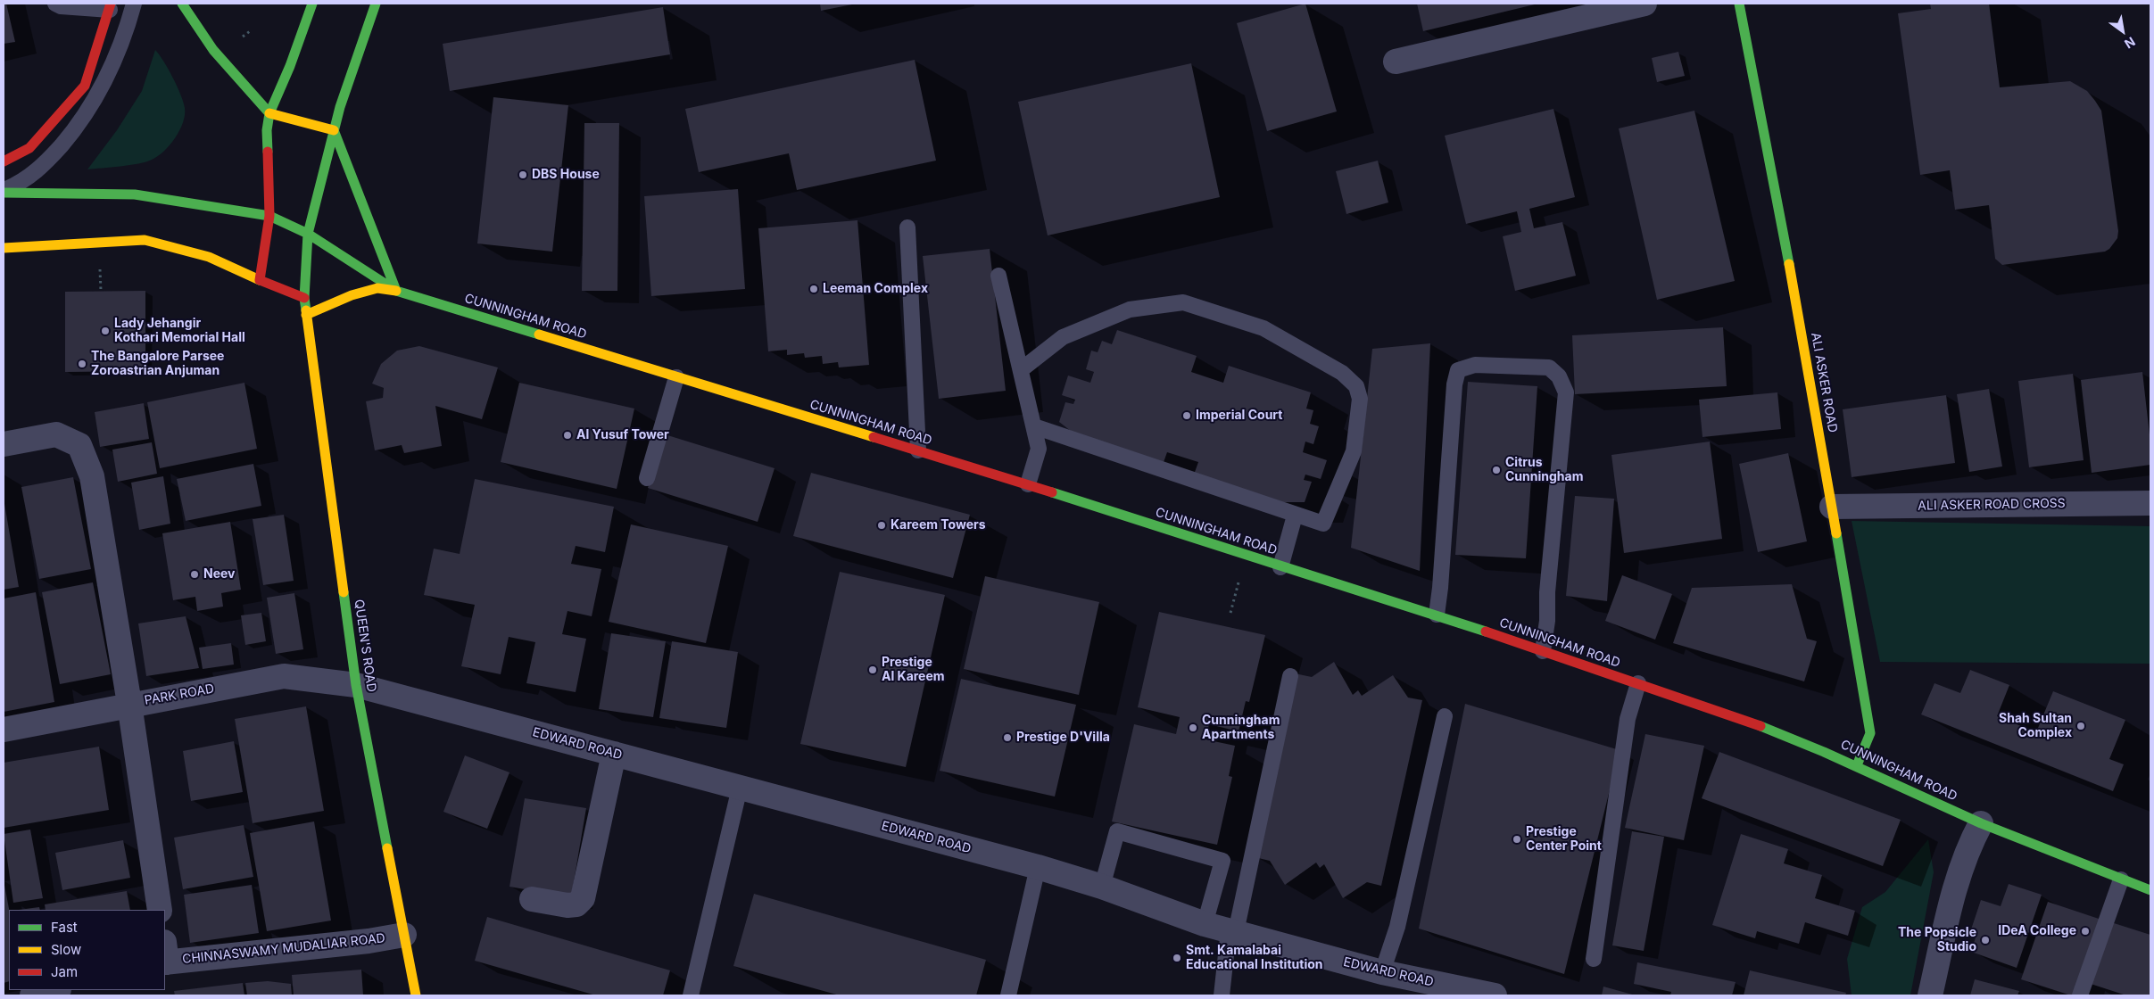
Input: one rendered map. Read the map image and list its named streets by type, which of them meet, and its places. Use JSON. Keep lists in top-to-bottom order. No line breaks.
{"streets":{"main road":["CUNNINGHAM ROAD","ALI ASKER ROAD","QUEEN'S ROAD"],"street":["ALI ASKER ROAD CROSS","PARK ROAD","EDWARD ROAD","CHINNASWAMY MUDALIAR ROAD"]},"crossings":[["CUNNINGHAM ROAD","ALI ASKER ROAD"],["CUNNINGHAM ROAD","QUEEN'S ROAD"],["ALI ASKER ROAD","ALI ASKER ROAD CROSS"],["QUEEN'S ROAD","PARK ROAD"],["QUEEN'S ROAD","EDWARD ROAD"],["QUEEN'S ROAD","CHINNASWAMY MUDALIAR ROAD"],["PARK ROAD","EDWARD ROAD"]],"places":["DBS House","Leeman Complex","Lady Jehangir Kothari Memorial Hall","The Bangalore Parsee Zoroastrian Anjuman","Imperial Court","Al Yusuf Tower","Citrus Cunningham","Kareem Towers","Neev","Prestige Al Kareem","Shah Sultan Complex","Cunningham Apartments","Prestige D'Villa","Prestige Center Point","IDeA College","The Popsicle Studio","Smt. Kamalabai Educational Institution"],"legend":["Fast","Slow","Jam"],"north":"bottom right"}
